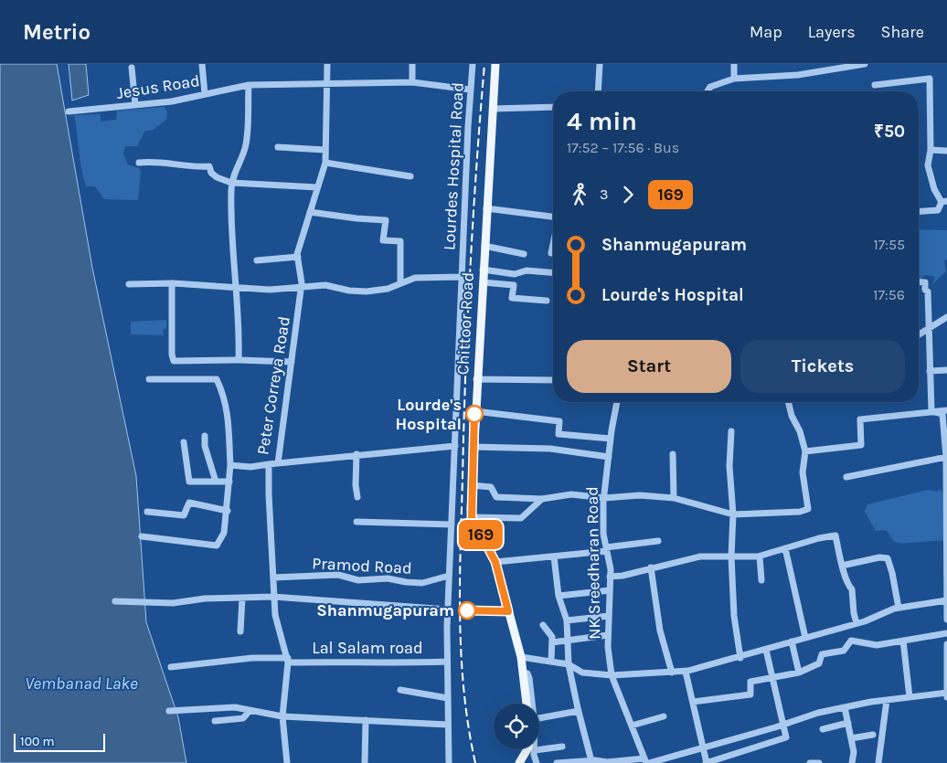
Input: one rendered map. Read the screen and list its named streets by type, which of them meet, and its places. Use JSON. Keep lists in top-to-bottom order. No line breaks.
{"streets":{"main road":["Chittoor Road"],"street":["Jesus Road","Lourdes Hospital Road","Peter Correya Road","NK Sreedharan Road","Pramod Road","Lal Salam road"]},"crossings":[["Jesus Road","Lourdes Hospital Road"],["Jesus Road","Peter Correya Road"],["Lourdes Hospital Road","Pramod Road"],["Lourdes Hospital Road","Lal Salam road"],["Peter Correya Road","Pramod Road"],["Peter Correya Road","Lal Salam road"]],"water":["Vembanad Lake"],"places":["Lourde's Hospital","Shanmugapuram"],"lines":["bus line 169"],"scale_bar":"100 m","page":{"header":"Metrio","nav":["Map","Layers","Share"],"on_map":"169","heading":["4 min","17:52 – 17:56 · Bus","₹50"],"legs":["3","169"],"list":[{"name":"Shanmugapuram","value":"17:55"},{"name":"Lourde's Hospital","value":"17:56"}],"buttons":["Start","Tickets"],"scale":"100 m"}}
